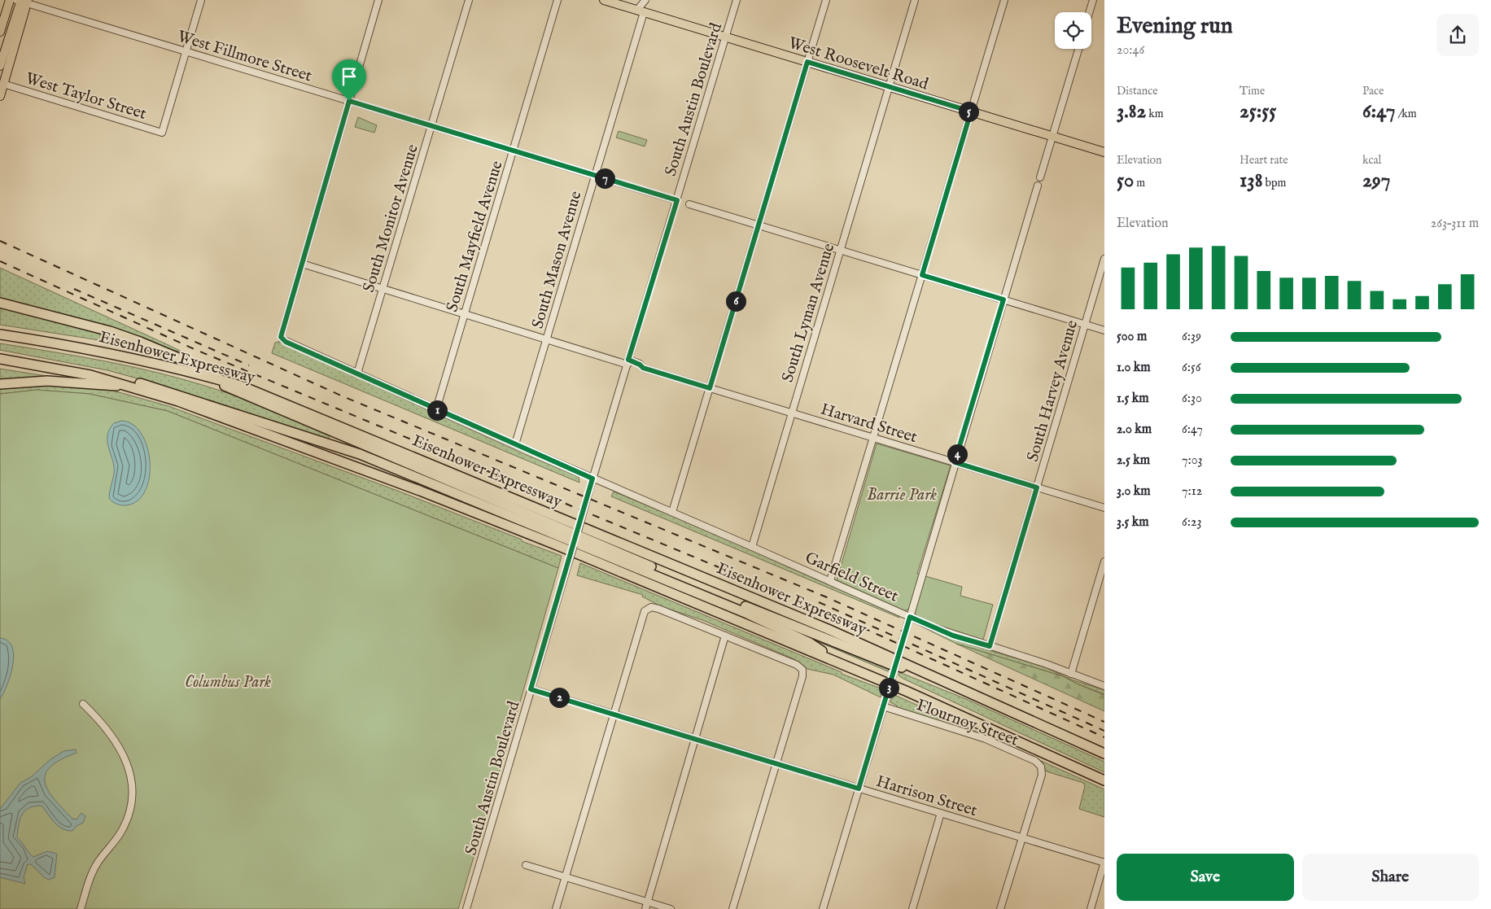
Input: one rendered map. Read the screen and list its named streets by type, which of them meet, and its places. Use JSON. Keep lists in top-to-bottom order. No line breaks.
{"streets":{"highway":["Eisenhower Expressway"],"main road":["West Roosevelt Road"],"street":["West Fillmore Street","West Taylor Street","South Austin Boulevard","South Monitor Avenue","South Mayfield Avenue","South Mason Avenue","South Lyman Avenue","South Harvey Avenue","Harvard Street","Garfield Street","Flournoy Street","Harrison Street"]},"crossings":[["West Fillmore Street","West Taylor Street"],["West Fillmore Street","South Austin Boulevard"],["West Fillmore Street","South Monitor Avenue"],["West Fillmore Street","South Mayfield Avenue"],["West Fillmore Street","South Mason Avenue"],["West Roosevelt Road","South Austin Boulevard"],["West Roosevelt Road","South Mason Avenue"],["West Roosevelt Road","South Lyman Avenue"],["South Austin Boulevard","Harvard Street"],["South Austin Boulevard","Garfield Street"],["South Austin Boulevard","Harrison Street"],["South Monitor Avenue","Harvard Street"],["South Monitor Avenue","Garfield Street"],["South Mayfield Avenue","Harvard Street"],["South Mayfield Avenue","Garfield Street"],["South Mason Avenue","Harvard Street"],["South Mason Avenue","Garfield Street"],["South Lyman Avenue","Harvard Street"],["South Lyman Avenue","Garfield Street"],["South Harvey Avenue","Harvard Street"],["South Harvey Avenue","Garfield Street"],["Harvard Street","Garfield Street"],["Flournoy Street","Harrison Street"]],"parks":["Barrie Park","Columbus Park"],"page":{"heading":["Evening run","20:46"],"stats":[["Distance","3.82 km"],["Time","25:55"],["Pace","6:47 /km"],["Elevation","50 m"],["Heart rate","138 bpm"],["kcal","297"]],"pins":["5","7","6","1","4","3","2"],"chart":["Elevation","263–311 m"],"list":[{"name":"500 m","note":"6:39"},{"name":"1.0 km","note":"6:56"},{"name":"1.5 km","note":"6:30"},{"name":"2.0 km","note":"6:47"},{"name":"2.5 km","note":"7:03"},{"name":"3.0 km","note":"7:12"},{"name":"3.5 km","note":"6:23"}],"buttons":["Save","Share"]}}
